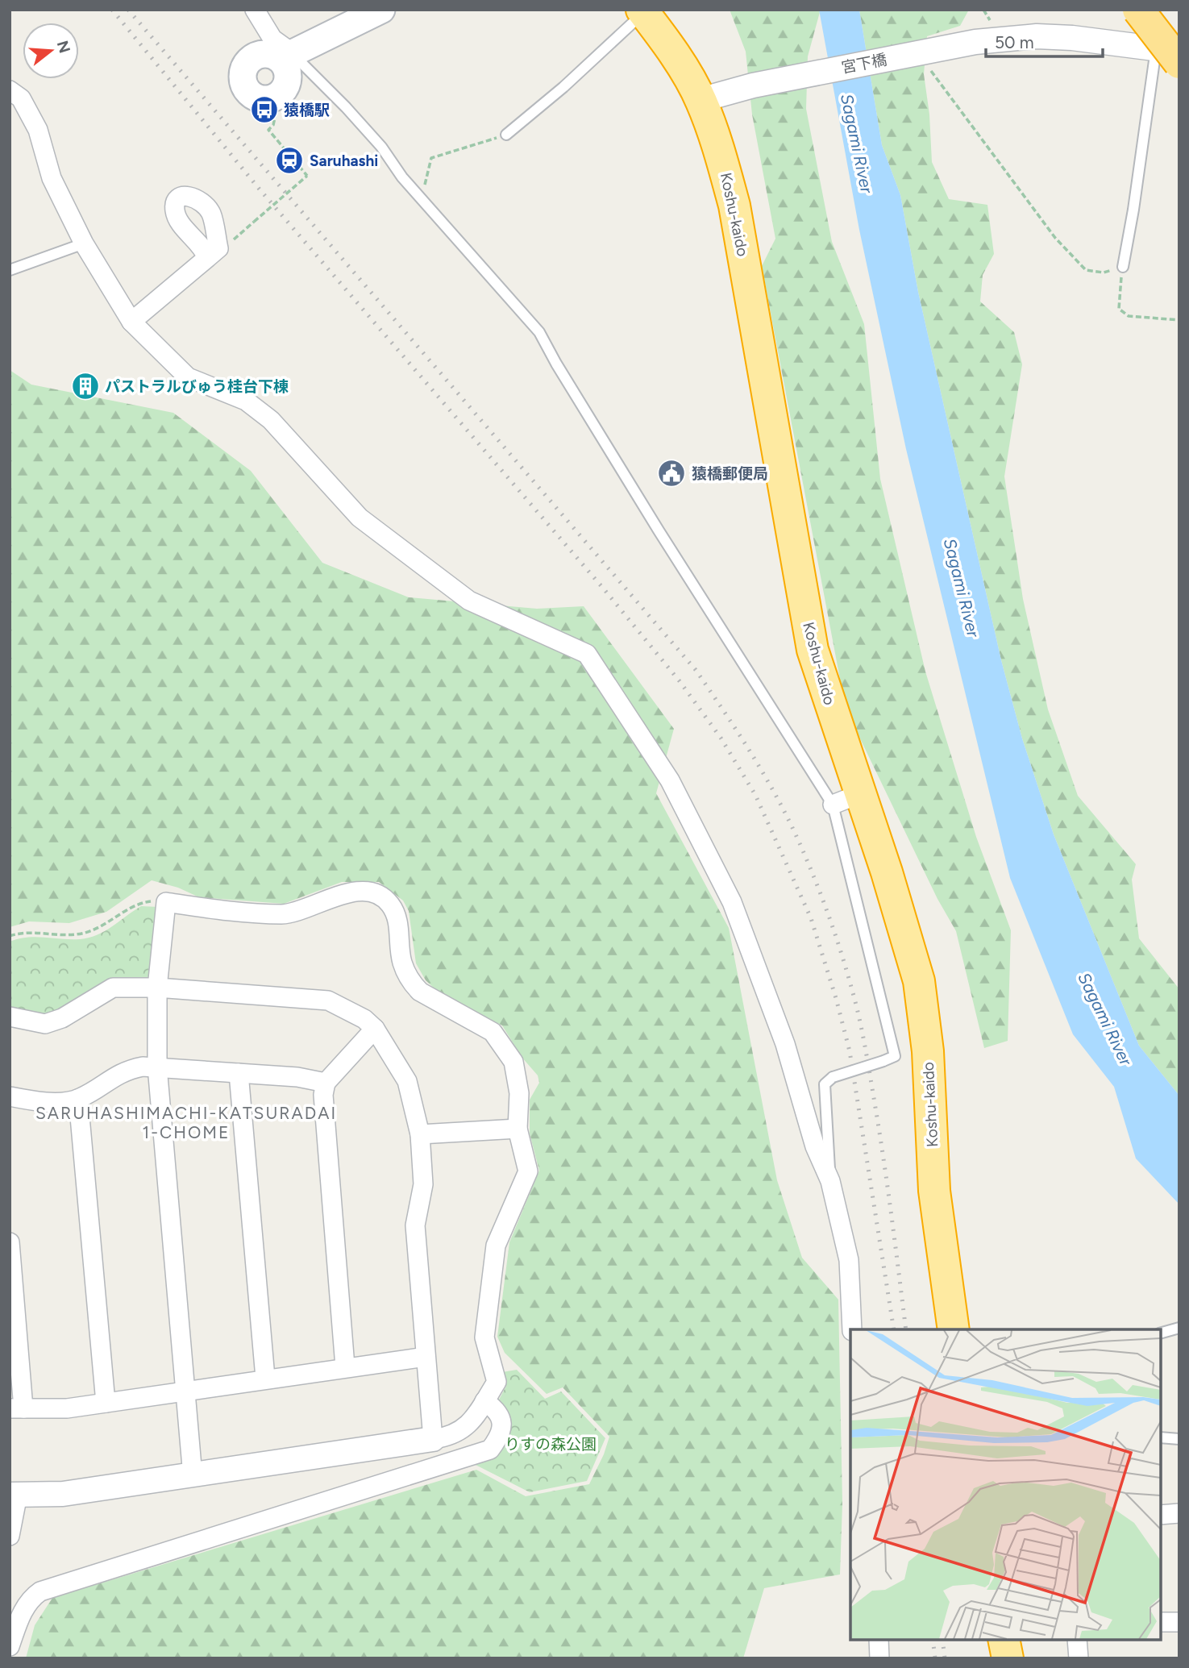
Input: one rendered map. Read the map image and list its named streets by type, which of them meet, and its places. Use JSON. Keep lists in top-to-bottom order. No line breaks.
{"streets":{"highway":["Koshu-kaido"],"street":["宮下橋"]},"crossings":[["宮下橋","Koshu-kaido"]],"districts":["SARUHASHIMACHI-KATSURADAI 1-CHOME"],"water":["Sagami River"],"parks":["りすの森公園"],"places":{"bus stop":["猿橋駅"],"station":["Saruhashi"],"building":["パストラルびゅう桂台下棟"],"public building":["猿橋郵便局"]},"scale_bar":"50 m","north":"right"}
